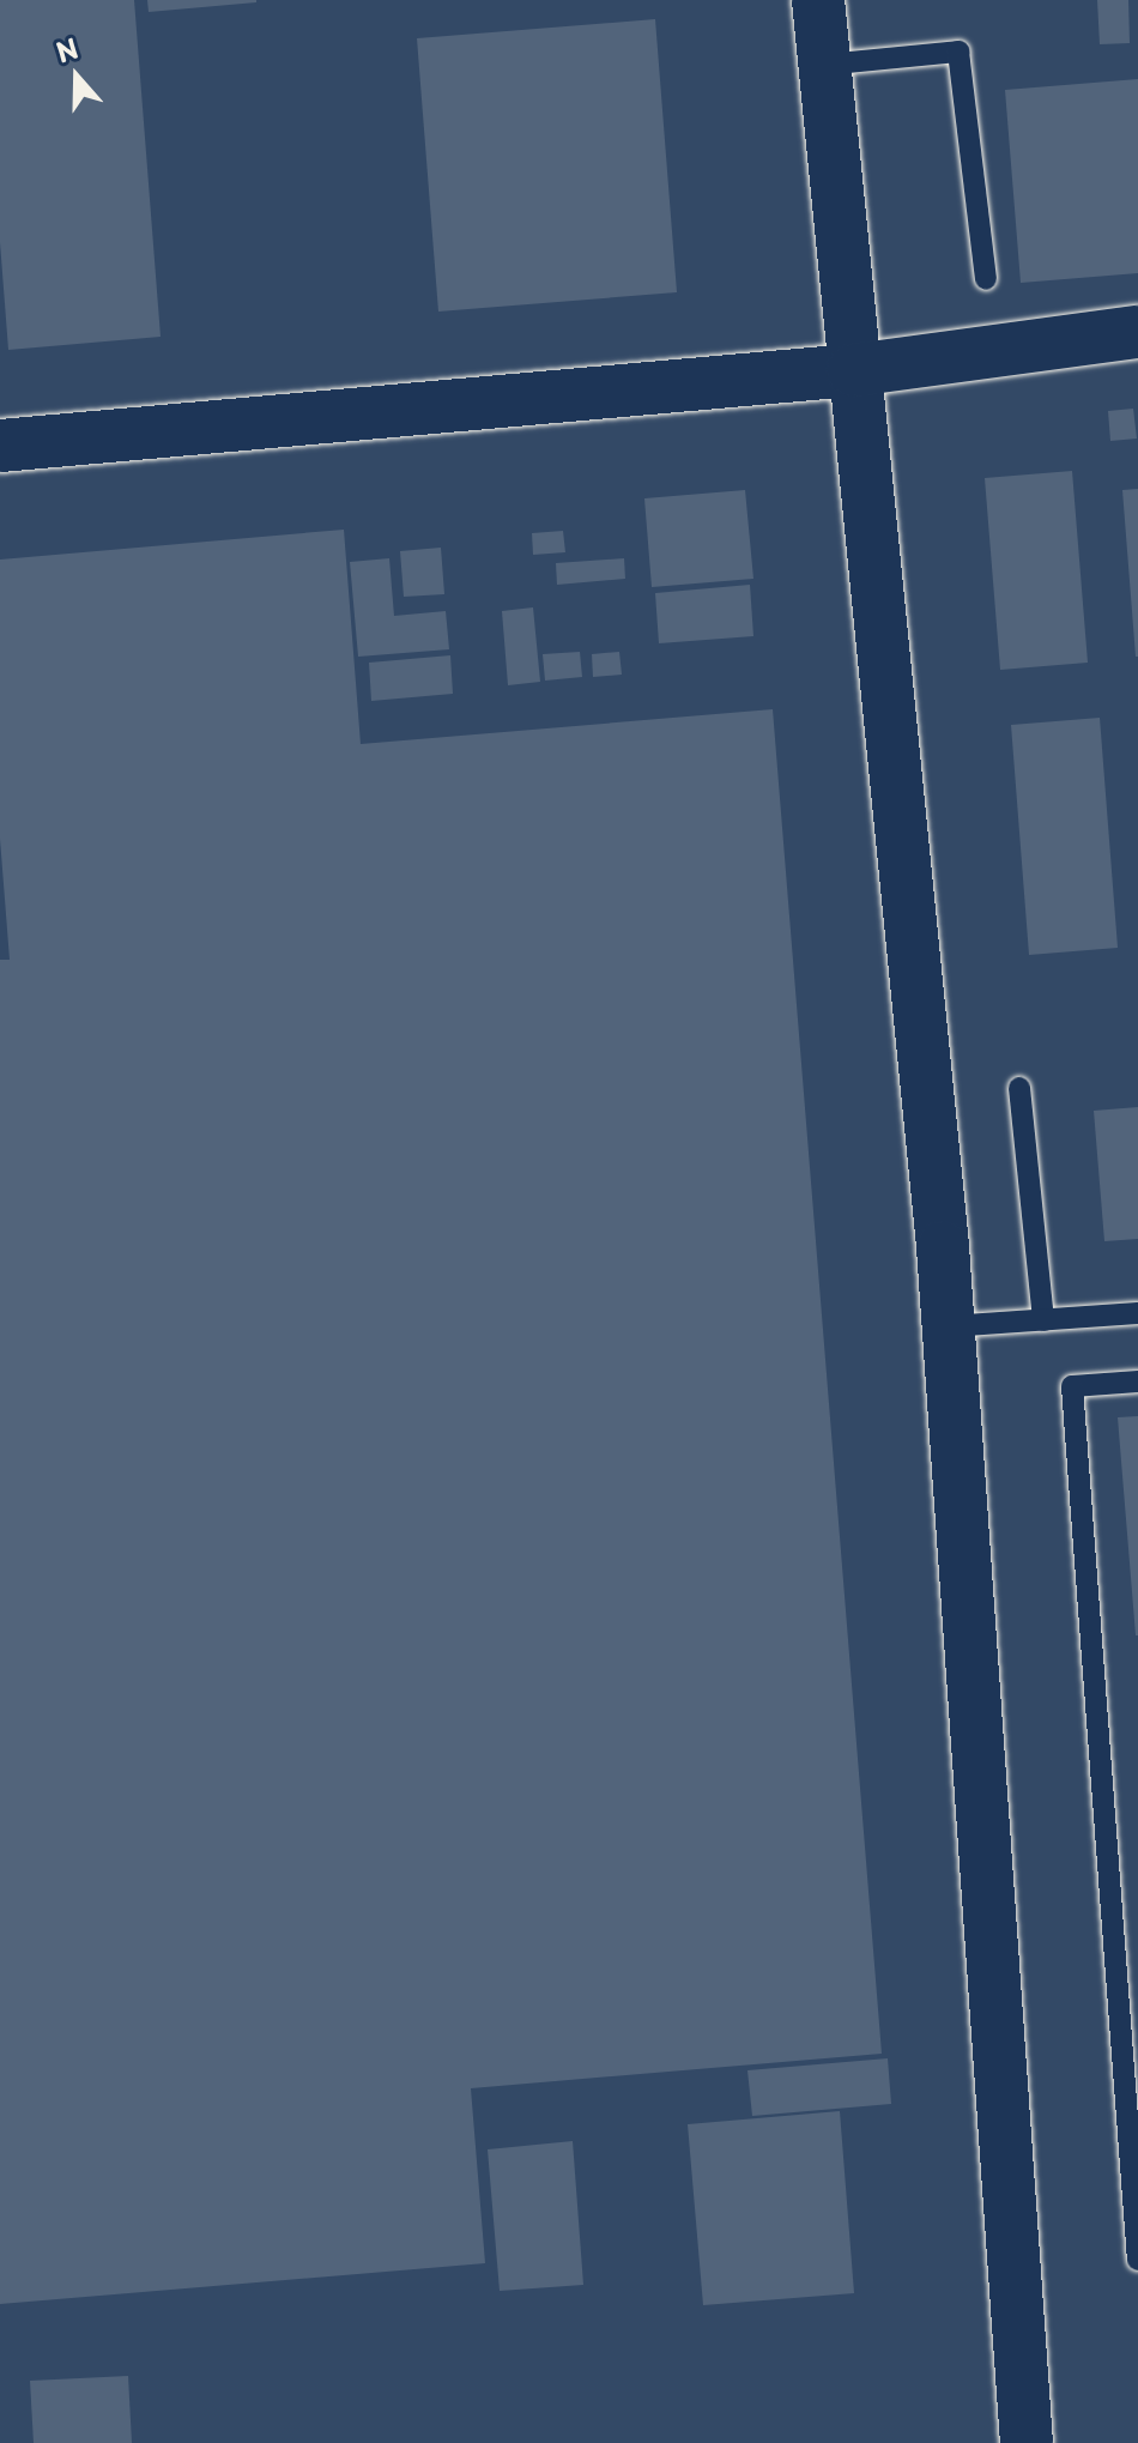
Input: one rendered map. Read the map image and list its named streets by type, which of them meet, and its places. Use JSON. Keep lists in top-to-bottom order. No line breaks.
{"north":"top"}
